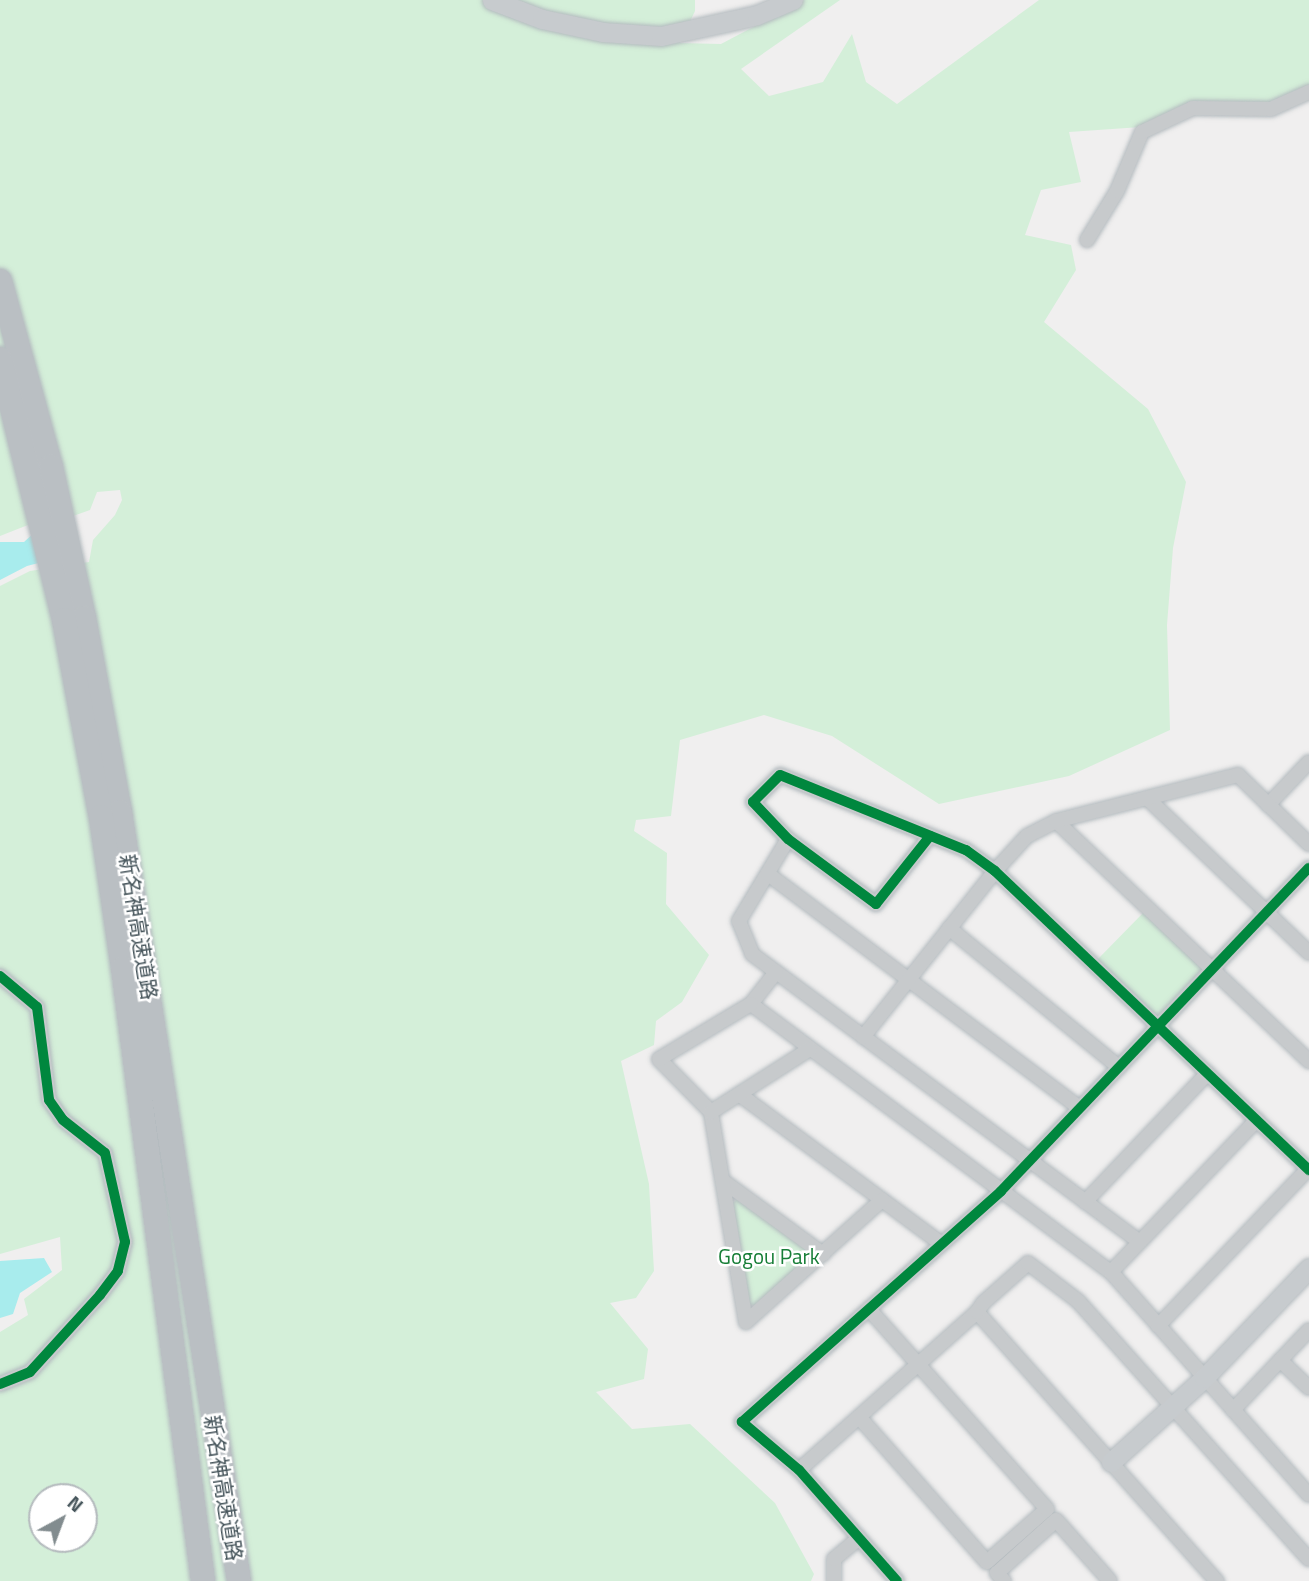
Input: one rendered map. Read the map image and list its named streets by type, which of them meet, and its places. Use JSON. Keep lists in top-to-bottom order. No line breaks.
{"streets":{"highway":["新名神高速道路"]},"parks":["Gogou Park"],"north":"top right"}
